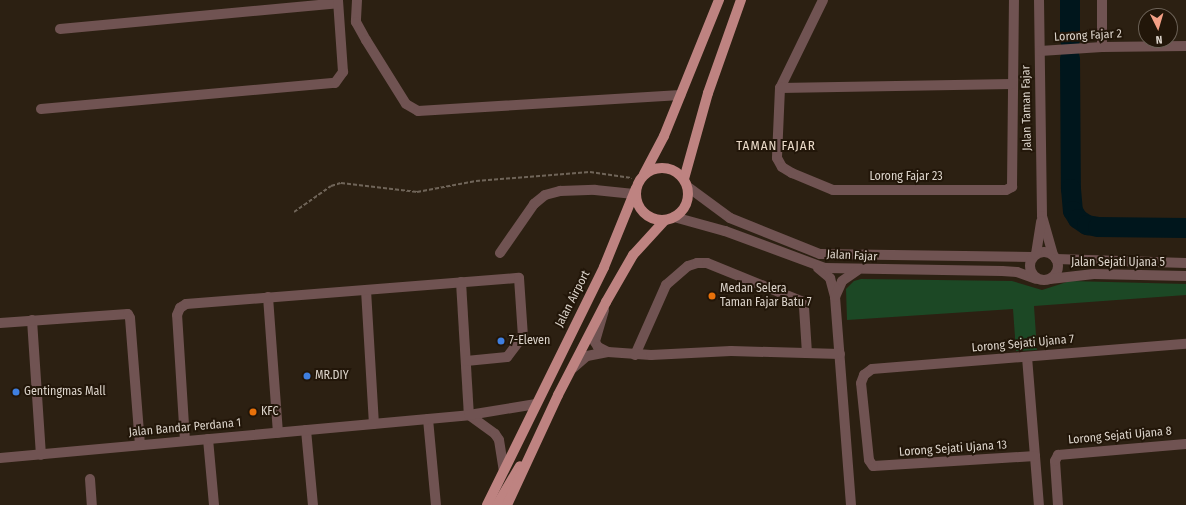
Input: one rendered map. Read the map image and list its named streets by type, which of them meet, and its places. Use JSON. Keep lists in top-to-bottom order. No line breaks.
{"streets":{"main road":["Jalan Airport"],"street":["Lorong Fajar 2","Jalan Taman Fajar","Lorong Fajar 23","Jalan Fajar","Jalan Sejati Ujana 5","Lorong Sejati Ujana 7","Jalan Bandar Perdana 1","Lorong Sejati Ujana 8","Lorong Sejati Ujana 13"]},"crossings":[["Lorong Fajar 2","Jalan Taman Fajar"],["Jalan Fajar","Jalan Sejati Ujana 5"],["Jalan Fajar","Jalan Airport"],["Jalan Airport","Jalan Bandar Perdana 1"],["Lorong Sejati Ujana 7","Lorong Sejati Ujana 13"]],"districts":["TAMAN FAJAR"],"places":["Medan Selera Taman Fajar Batu 7","7-Eleven","MR.DIY","Gentingmas Mall","KFC"],"north":"bottom"}
